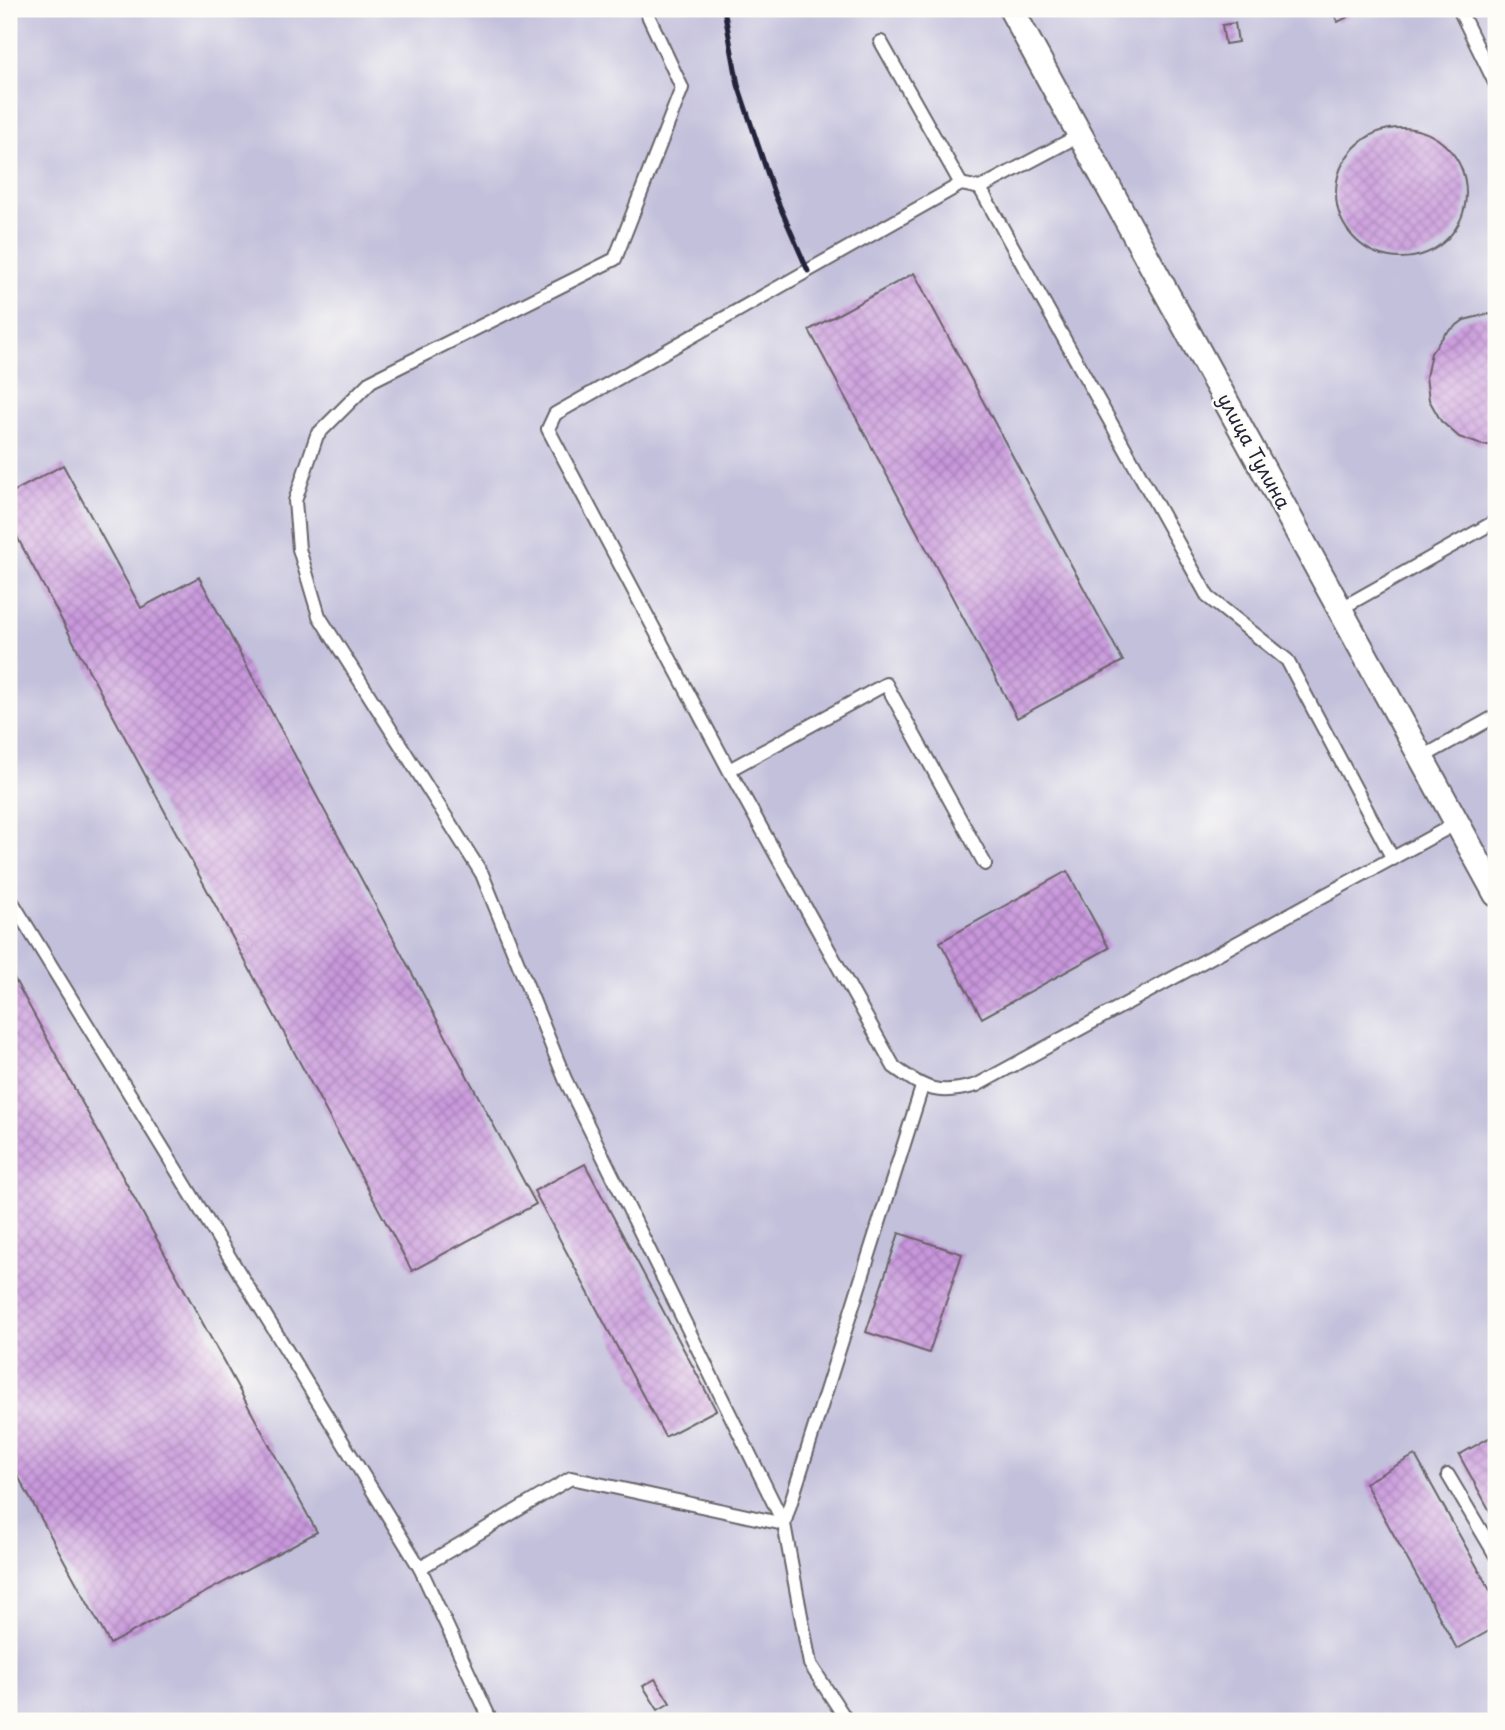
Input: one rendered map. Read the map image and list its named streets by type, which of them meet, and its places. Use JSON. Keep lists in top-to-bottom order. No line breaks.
{"streets":{"street":["улица Тулина"]}}
